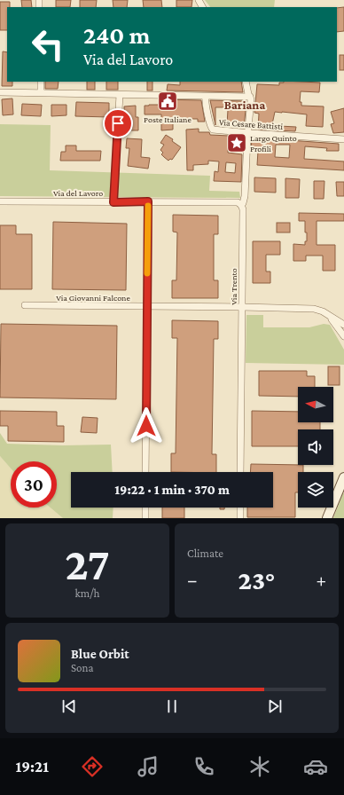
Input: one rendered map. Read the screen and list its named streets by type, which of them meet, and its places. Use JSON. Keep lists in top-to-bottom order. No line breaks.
{"streets":{"street":["Via Cesare Battisti","Via del Lavoro","Via Trento","Via Giovanni Falcone"]},"crossings":[["Via Cesare Battisti","Via Trento"],["Via del Lavoro","Via Trento"],["Via Trento","Via Giovanni Falcone"]],"districts":["Bariana"],"places":{"public building":["Poste Italiane"],"place":["Largo Quinto Profili"]},"north":"left","page":{"turn":["240 m","Via del Lavoro"],"limit":"30","trip":"19:22 · 1 min · 370 m","tile":[["27","km/h"],"Climate"],"heat":["−","23°","+"],"song":["Blue Orbit","Sona"],"tabs":"19:21"}}
